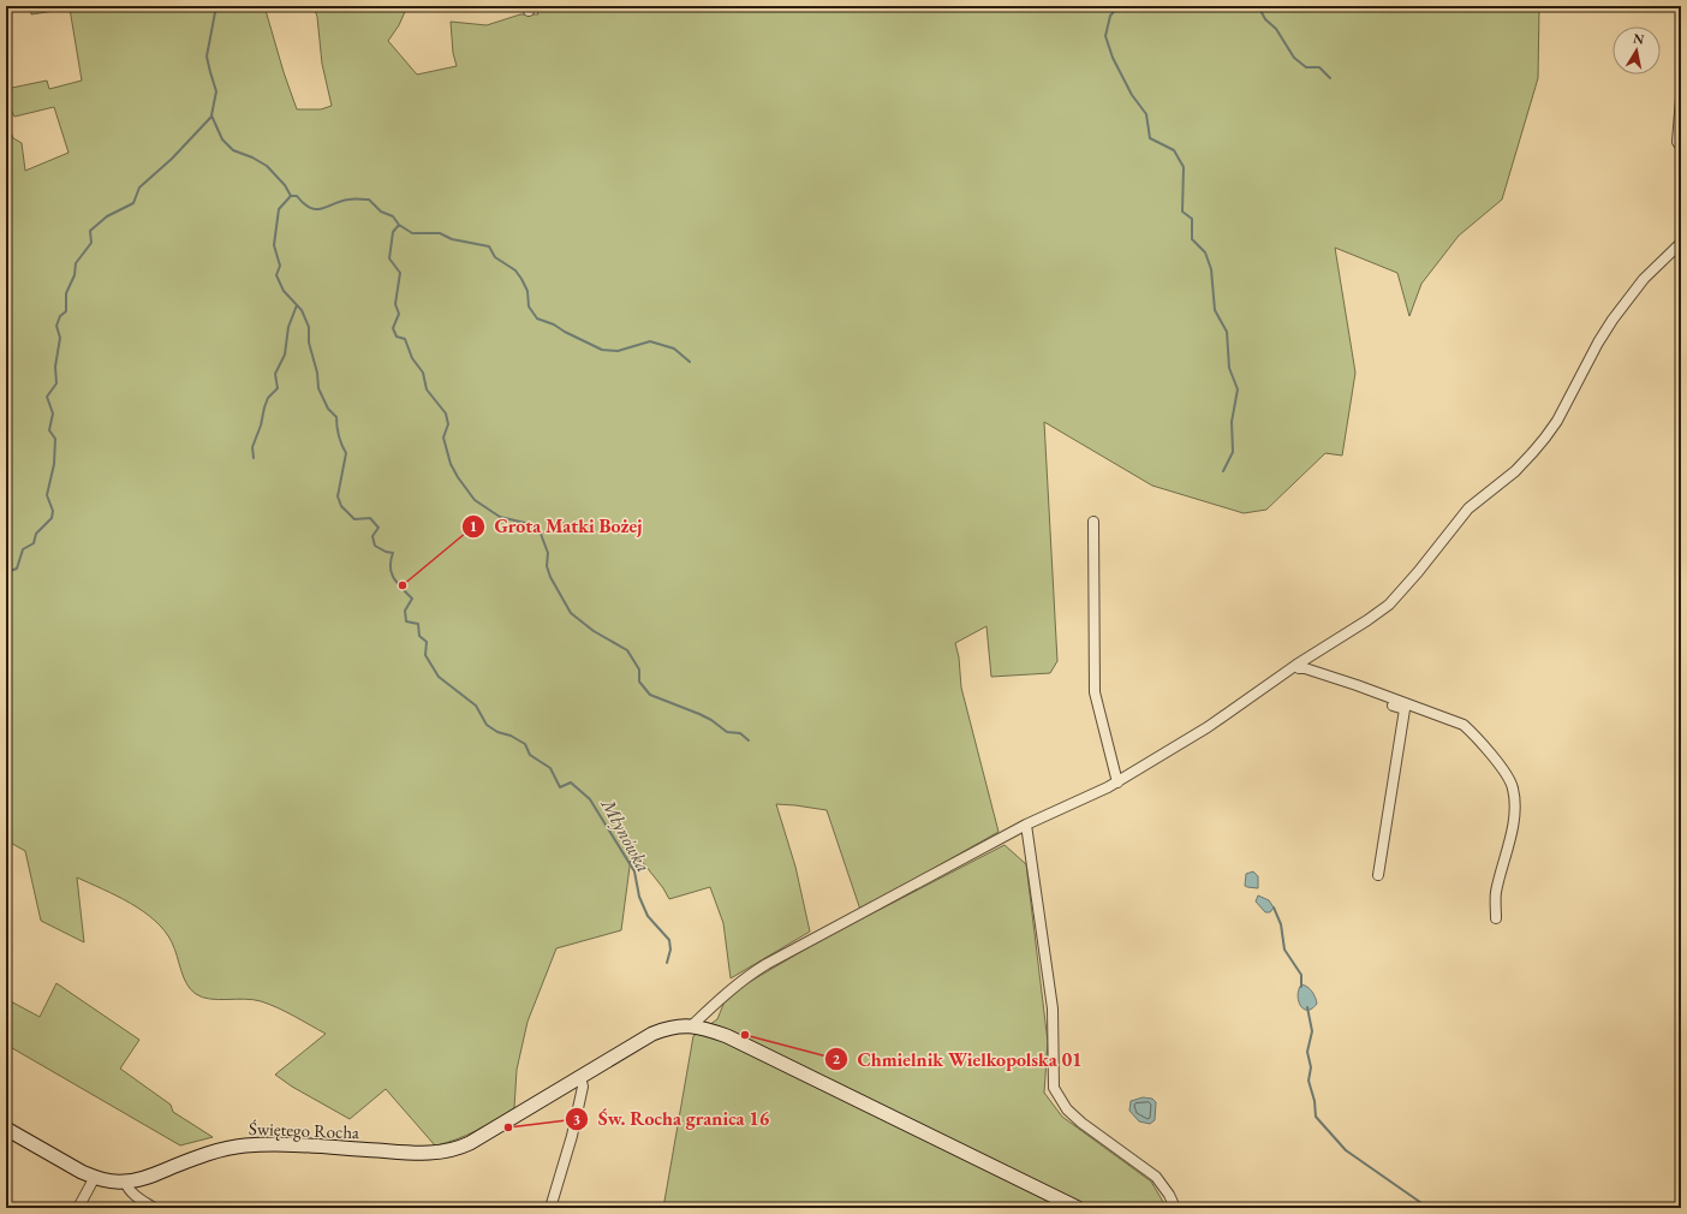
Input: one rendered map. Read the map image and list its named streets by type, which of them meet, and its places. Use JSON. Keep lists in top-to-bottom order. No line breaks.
{"streets":{"street":["Świętego Rocha"]},"water":["Młynówka"],"places":["Grota Matki Bożej","Chmielnik Wielkopolska 01","Św. Rocha granica 16"],"north":"top"}
